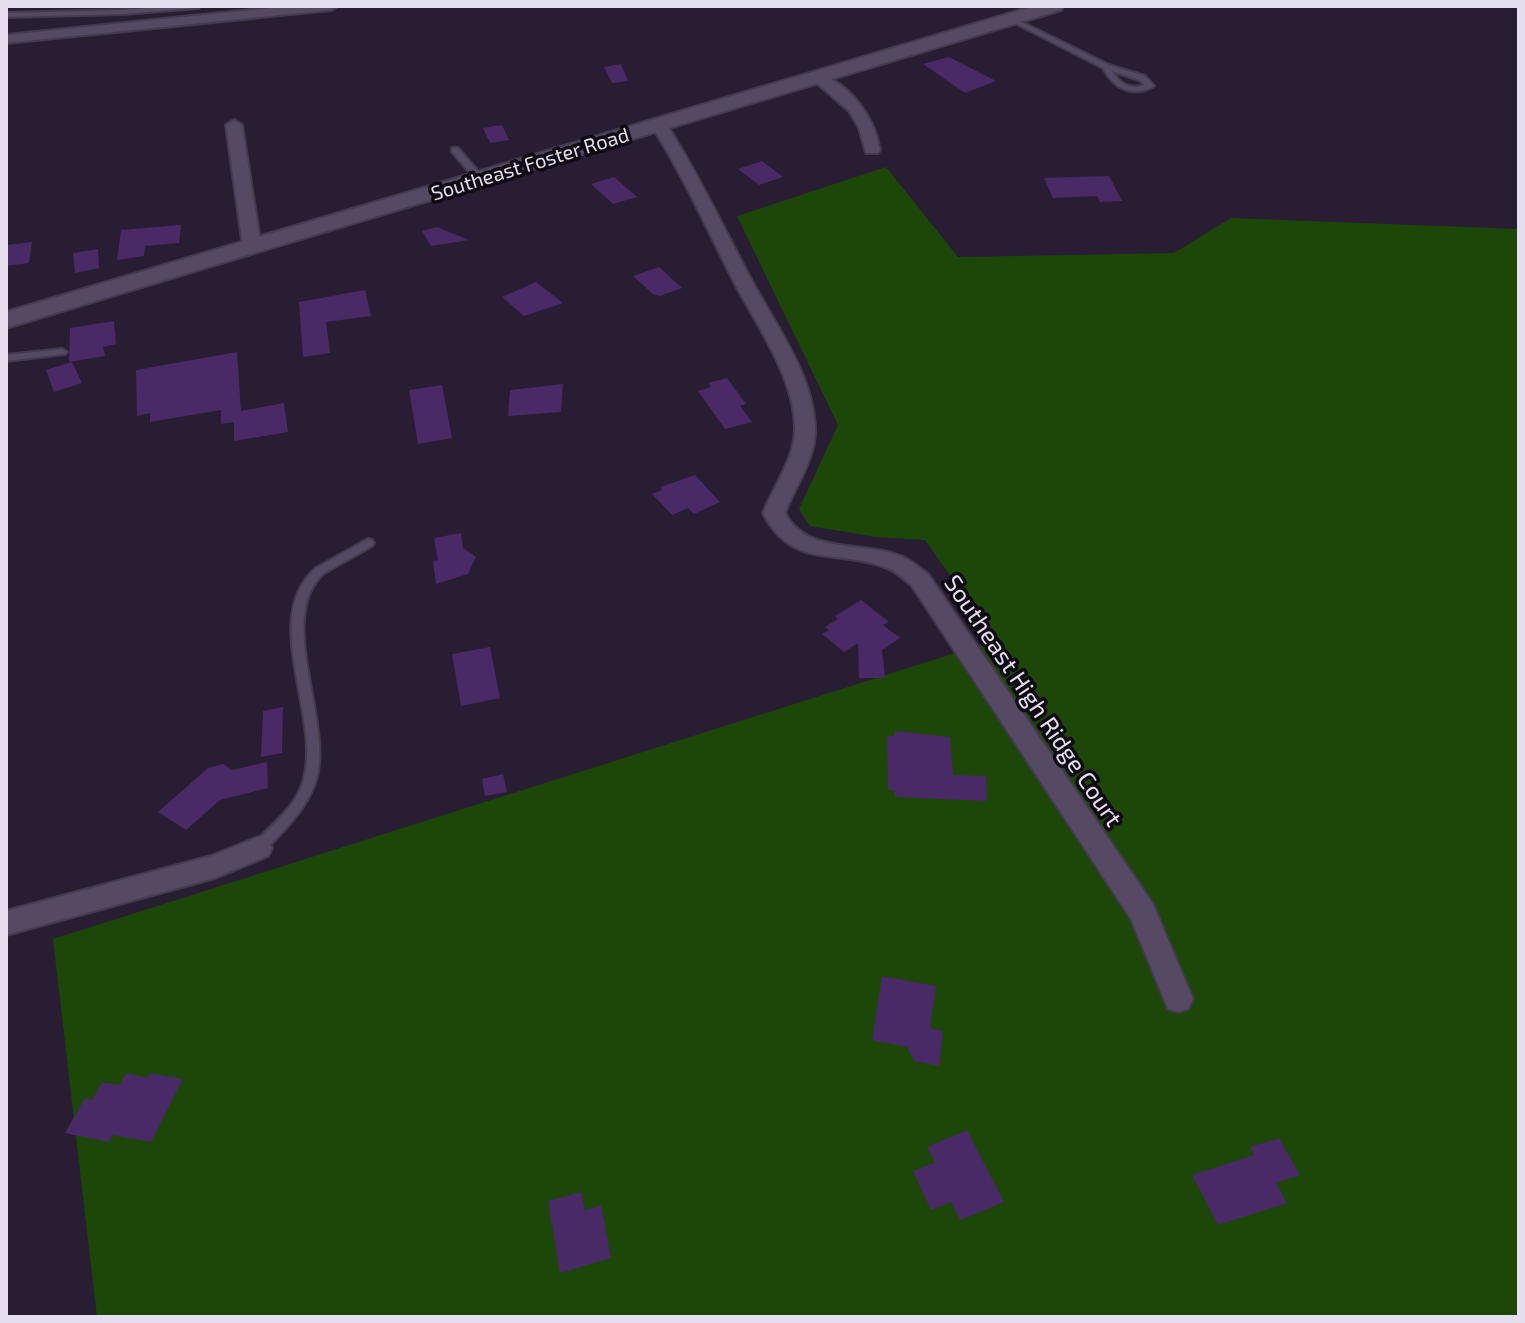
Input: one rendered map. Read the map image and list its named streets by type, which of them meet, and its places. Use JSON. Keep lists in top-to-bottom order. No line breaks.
{"streets":{"main road":["Southeast Foster Road"],"street":["Southeast High Ridge Court"]},"crossings":[["Southeast Foster Road","Southeast High Ridge Court"]]}
